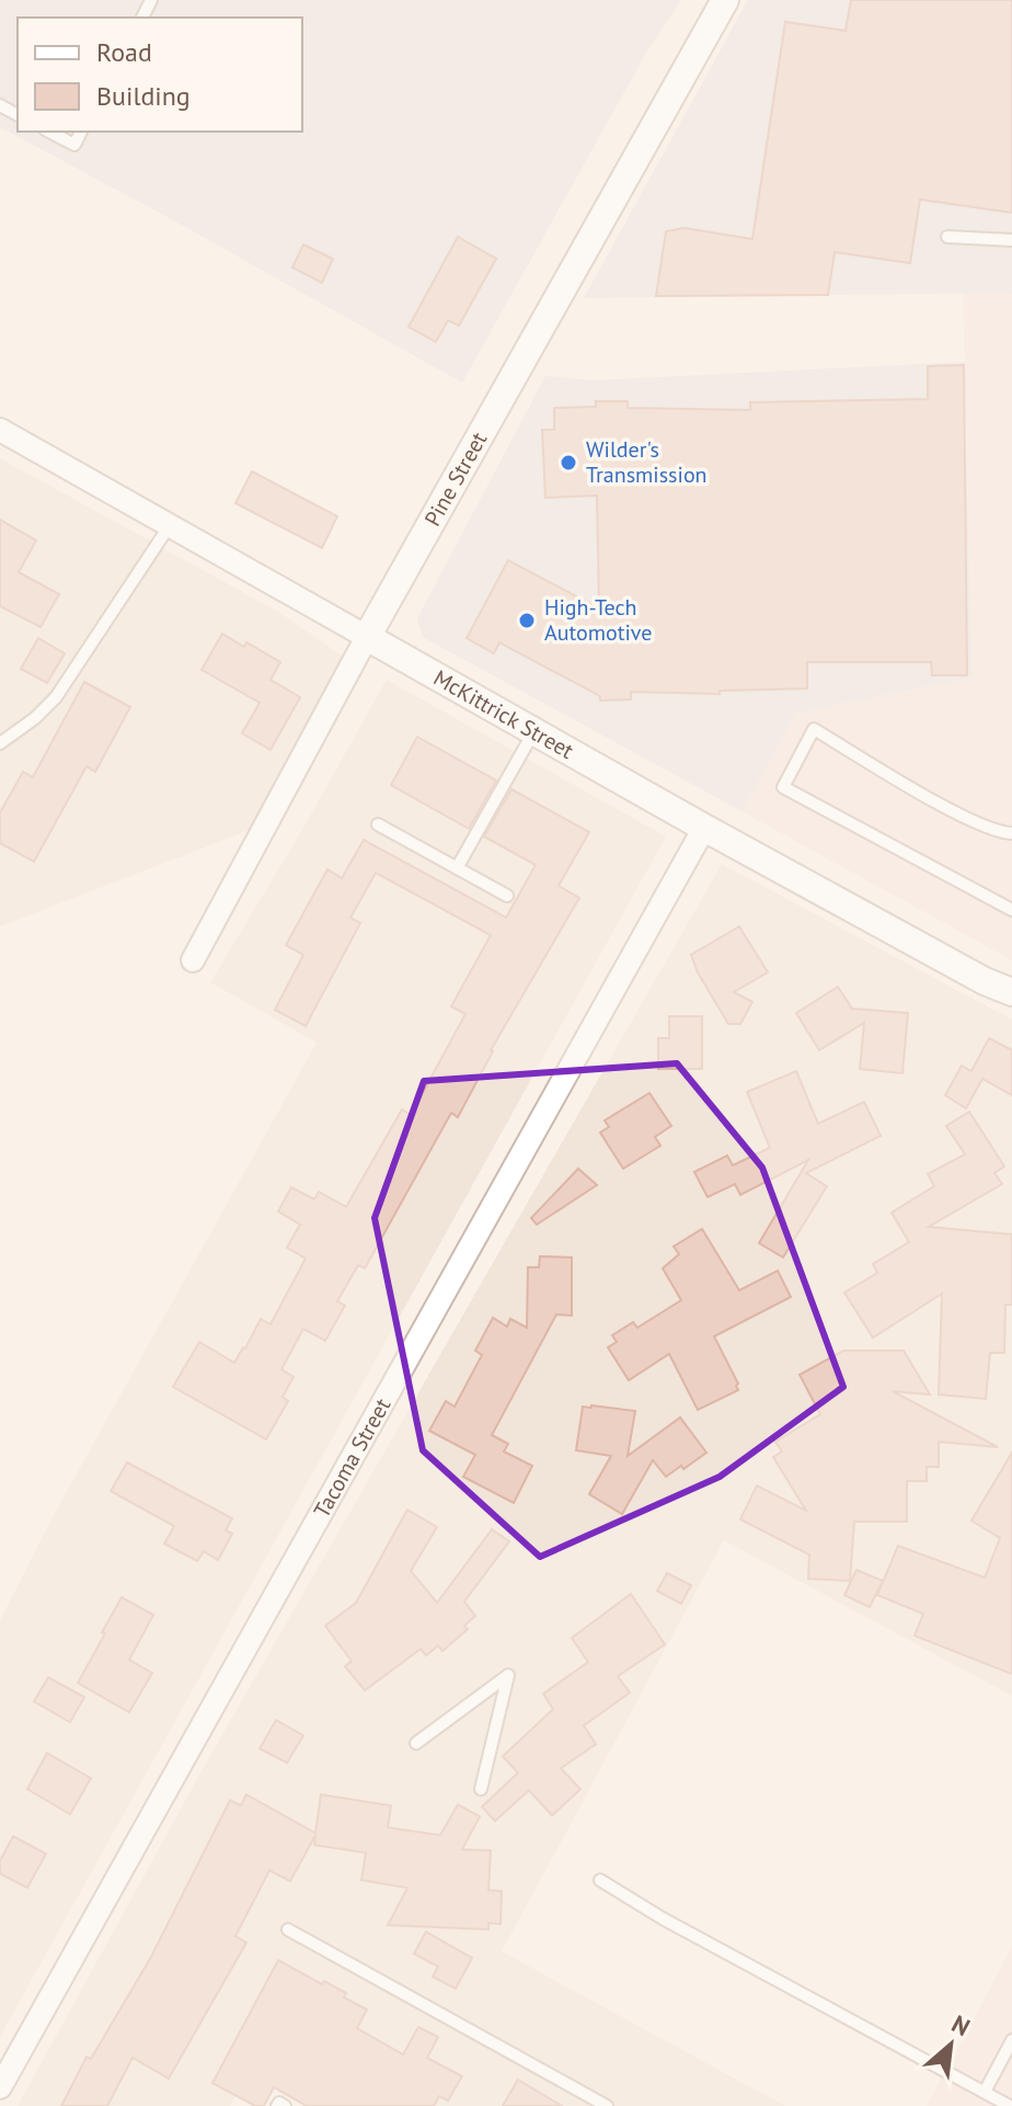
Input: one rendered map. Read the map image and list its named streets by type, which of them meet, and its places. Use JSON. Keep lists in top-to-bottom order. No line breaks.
{"streets":{"street":["Pine Street","McKittrick Street","Tacoma Street"]},"crossings":[["Pine Street","McKittrick Street"],["McKittrick Street","Tacoma Street"]],"places":["Wilder's Transmission","High-Tech Automotive"],"legend":["Road","Building"],"north":"top right"}
